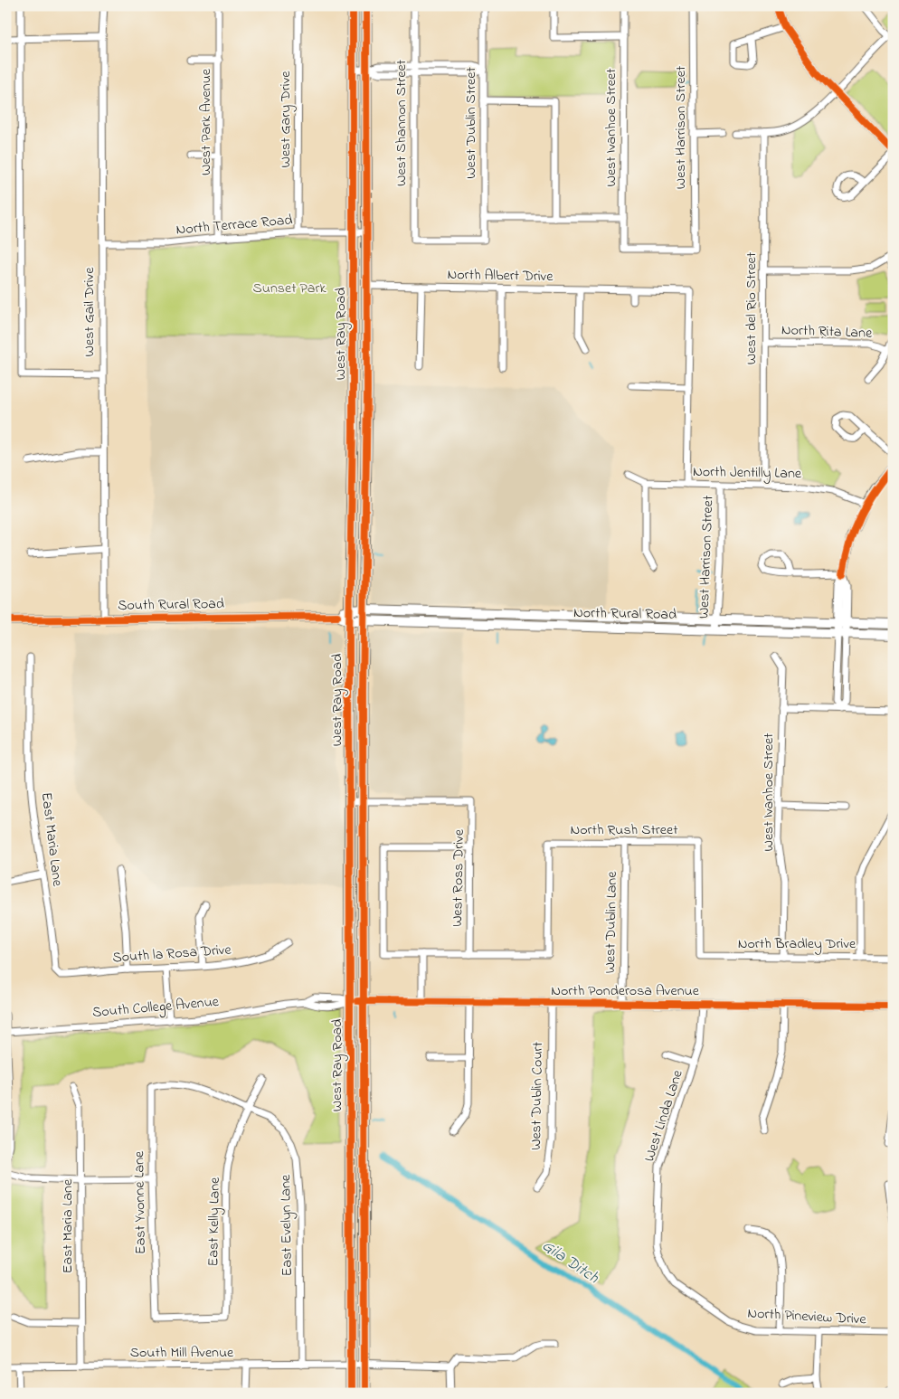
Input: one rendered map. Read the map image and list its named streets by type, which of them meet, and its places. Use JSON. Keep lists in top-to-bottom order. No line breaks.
{"streets":{"main road":["West Ray Road","South Rural Road","North Rural Road"],"street":["West Gary Drive","West Park Avenue","West Shannon Street","West Dublin Street","West Ivanhoe Street","West Harrison Street","North Terrace Road","North Albert Drive","West del Rio Street","West Gail Drive","North Rita Lane","North Jentilly Lane","North Rush Street","East Maria Lane","West Ross Drive","West Dublin Lane","North Bradley Drive","South la Rosa Drive","North Ponderosa Avenue","South College Avenue","West Dublin Court","West Linda Lane","East Yvonne Lane","East Kelly Lane","East Evelyn Lane","North Pineview Drive","South Mill Avenue"]},"crossings":[["West Gary Drive","North Terrace Road"],["West Park Avenue","North Terrace Road"],["West Shannon Street","West Dublin Street"],["West Ivanhoe Street","West Harrison Street"],["West Ivanhoe Street","North Bradley Drive"],["West Harrison Street","North Albert Drive"],["West Harrison Street","North Jentilly Lane"],["West Harrison Street","North Rural Road"],["North Terrace Road","West Gail Drive"],["North Terrace Road","West Ray Road"],["North Albert Drive","West Ray Road"],["West del Rio Street","North Rita Lane"],["West del Rio Street","North Jentilly Lane"],["West Gail Drive","South Rural Road"],["West Ray Road","South Rural Road"],["West Ray Road","North Rural Road"],["West Ray Road","West Ross Drive"],["West Ray Road","North Ponderosa Avenue"],["West Ray Road","South College Avenue"],["West Ray Road","South Mill Avenue"],["South Rural Road","North Rural Road"],["North Rush Street","West Ross Drive"],["North Rush Street","West Dublin Lane"],["North Rush Street","North Bradley Drive"],["East Maria Lane","South la Rosa Drive"],["East Maria Lane","South Mill Avenue"],["West Dublin Lane","North Ponderosa Avenue"],["North Ponderosa Avenue","South College Avenue"],["North Ponderosa Avenue","West Dublin Court"],["North Ponderosa Avenue","West Linda Lane"],["West Linda Lane","North Pineview Drive"],["East Yvonne Lane","East Kelly Lane"],["East Yvonne Lane","East Evelyn Lane"],["East Kelly Lane","East Evelyn Lane"],["East Evelyn Lane","South Mill Avenue"]],"water":["Gila Ditch"],"parks":["Sunset Park"]}
